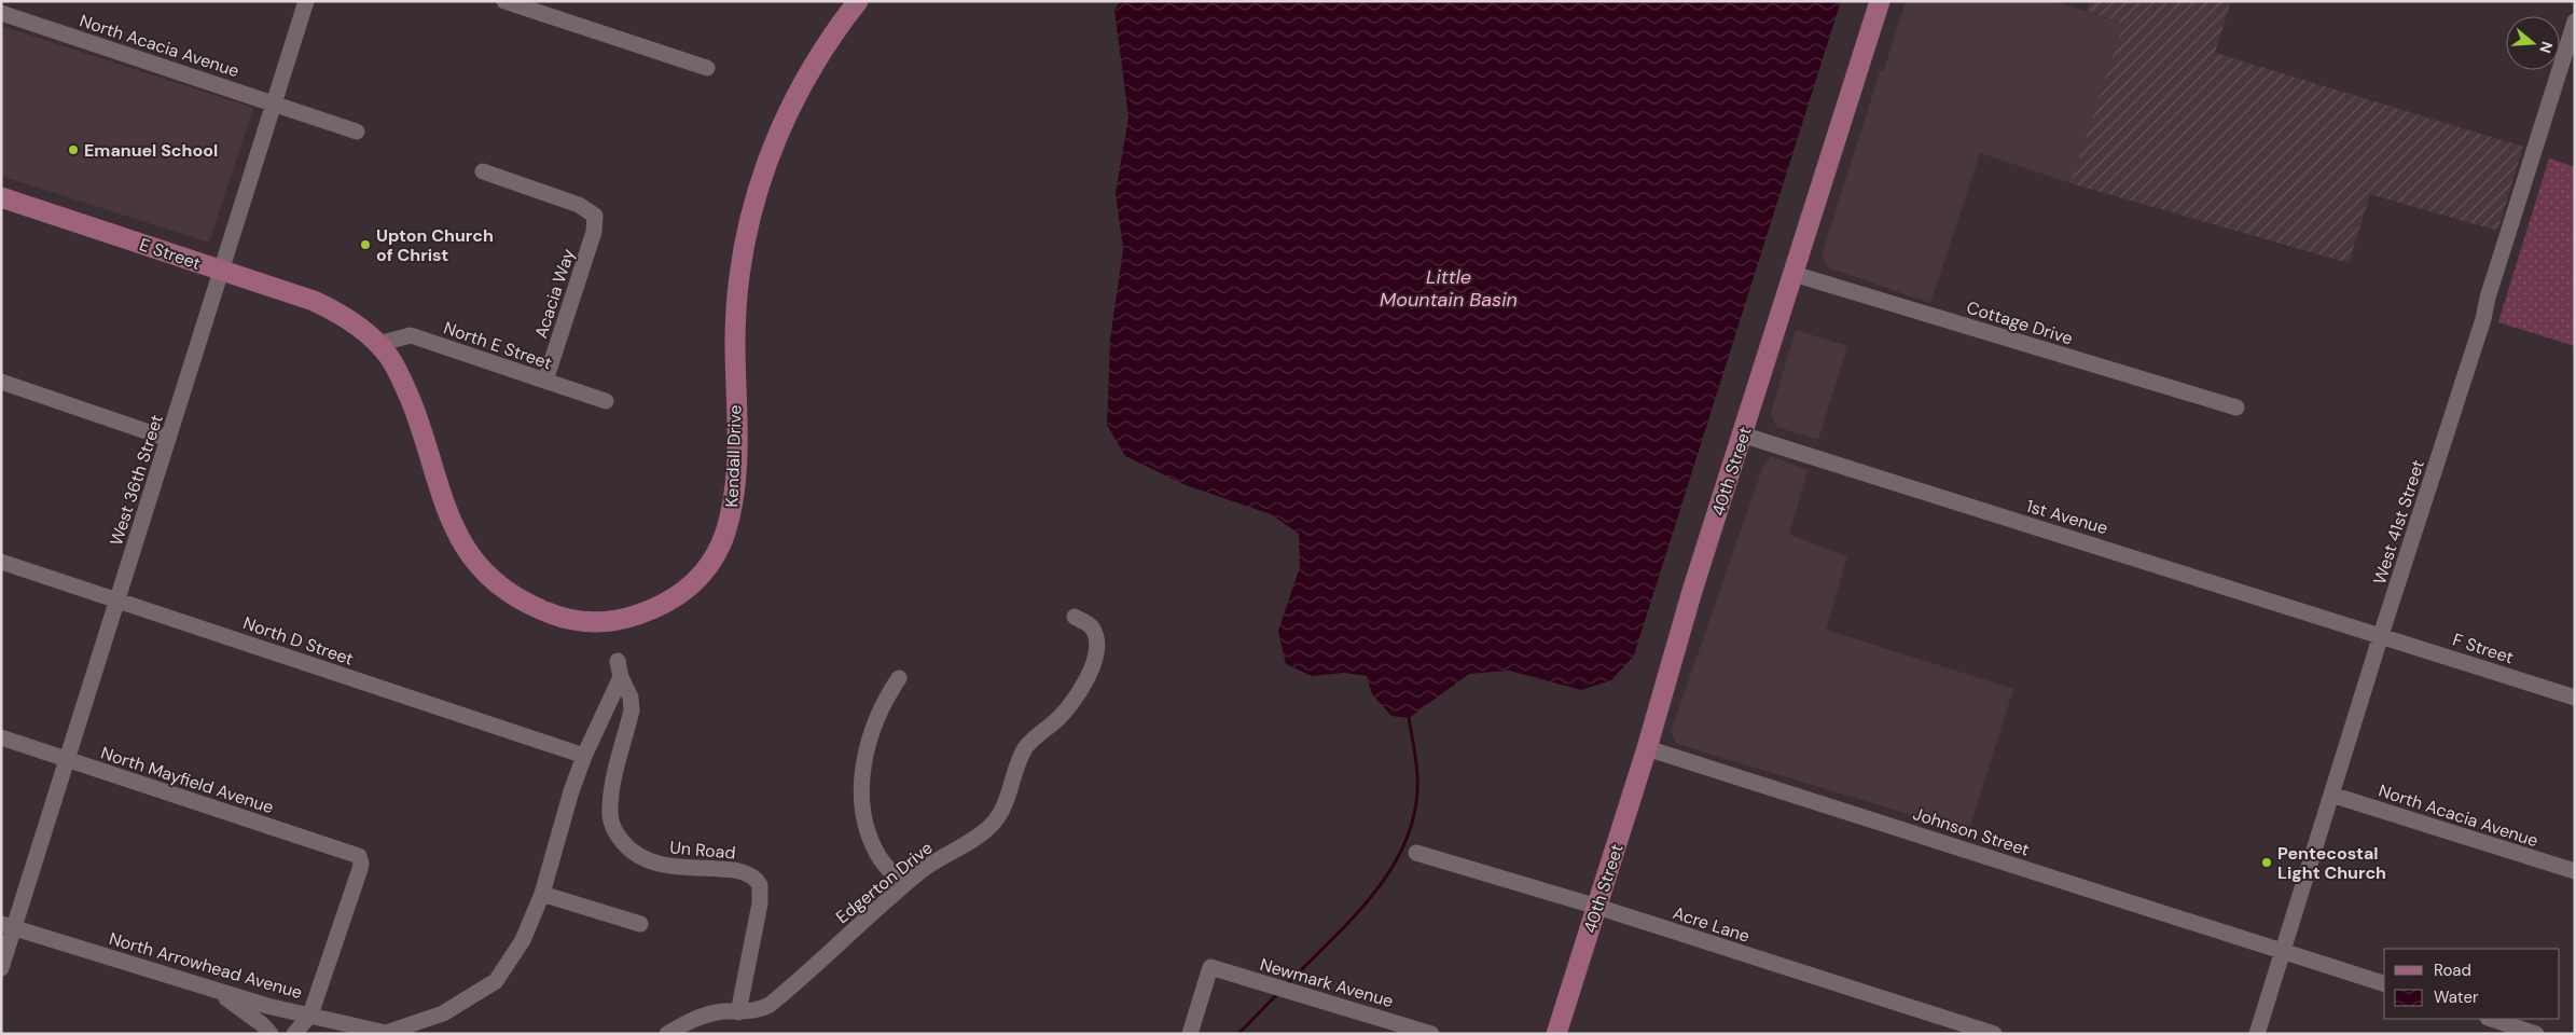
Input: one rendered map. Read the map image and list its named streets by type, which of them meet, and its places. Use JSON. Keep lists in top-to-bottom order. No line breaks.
{"streets":{"main road":["E Street","Kendall Drive","40th Street"],"street":["North Acacia Avenue","Acacia Way","Cottage Drive","North E Street","West 36th Street","1st Avenue","West 41st Street","North D Street","F Street","North Mayfield Avenue","Johnson Street","Un Road","Edgerton Drive","Acre Lane","North Arrowhead Avenue","Newmark Avenue"]},"crossings":[["North Acacia Avenue","West 36th Street"],["North Acacia Avenue","West 41st Street"],["E Street","Kendall Drive"],["E Street","West 36th Street"],["Acacia Way","North E Street"],["Cottage Drive","40th Street"],["North E Street","Kendall Drive"],["40th Street","1st Avenue"],["40th Street","Johnson Street"],["40th Street","Acre Lane"],["West 36th Street","North D Street"],["West 36th Street","North Mayfield Avenue"],["West 36th Street","North Arrowhead Avenue"],["1st Avenue","West 41st Street"],["1st Avenue","F Street"],["West 41st Street","F Street"],["West 41st Street","Johnson Street"],["North D Street","North Arrowhead Avenue"],["North Mayfield Avenue","North Arrowhead Avenue"],["Un Road","Edgerton Drive"],["Un Road","North Arrowhead Avenue"]],"water":["Little Mountain Basin"],"places":["Emanuel School","Upton Church of Christ","Pentecostal Light Church"],"legend":["Road","Water"],"north":"right"}
